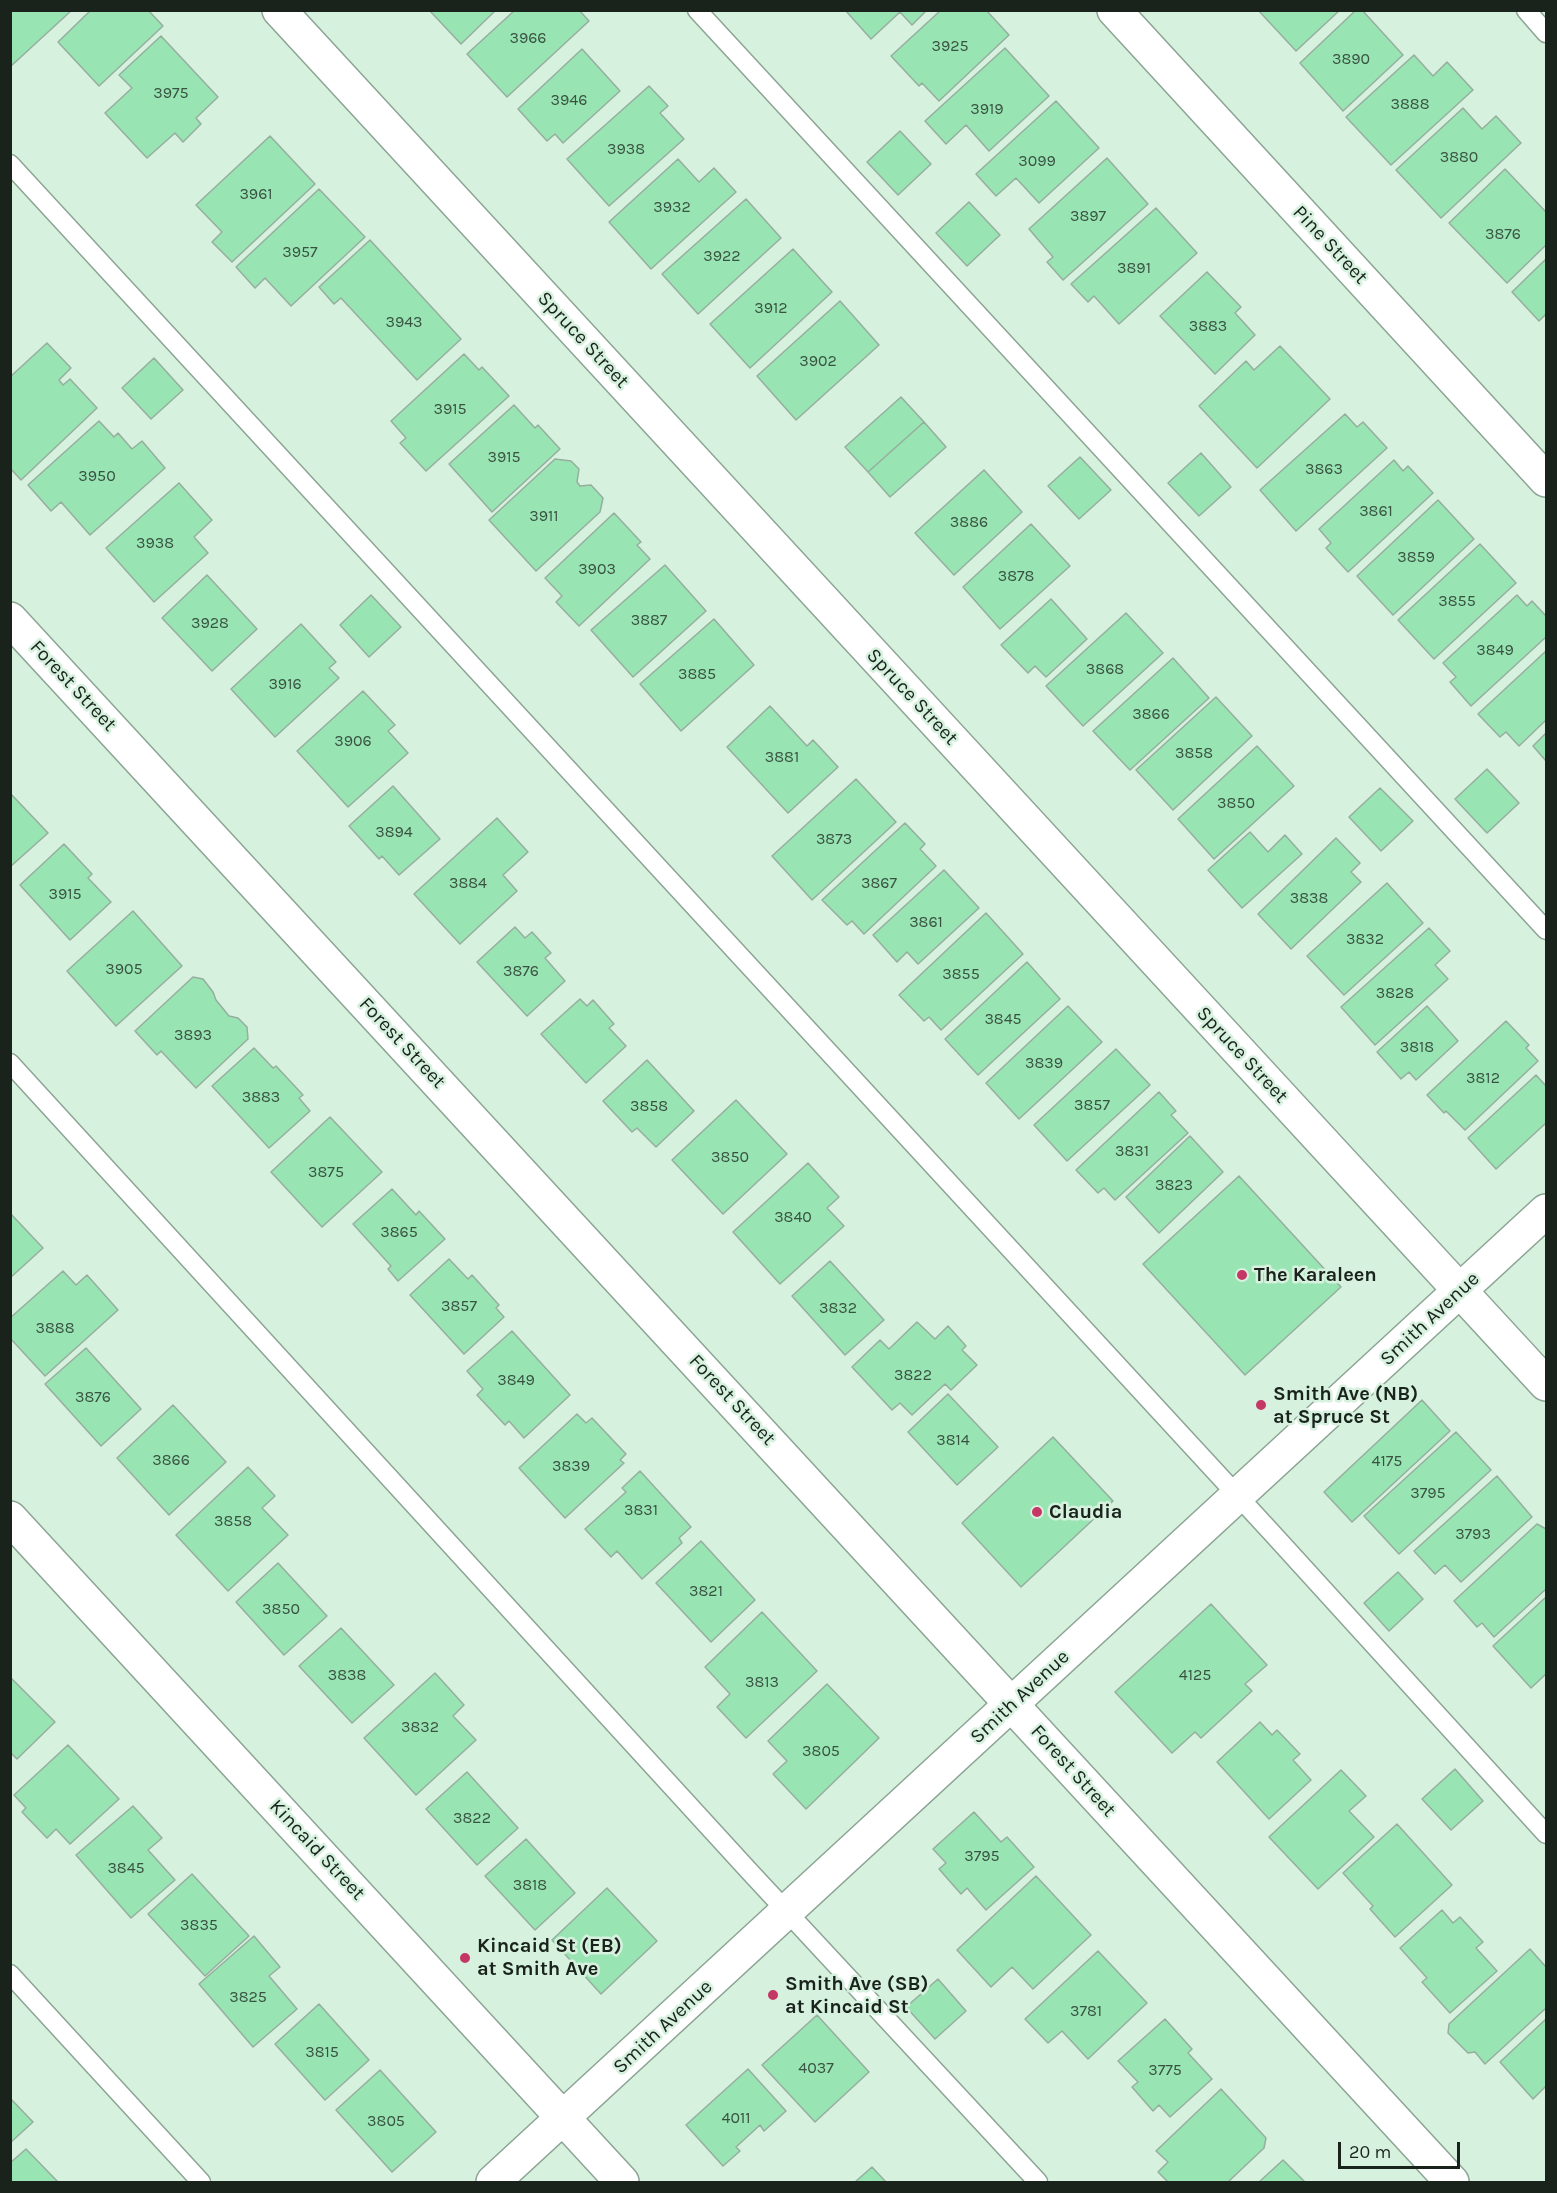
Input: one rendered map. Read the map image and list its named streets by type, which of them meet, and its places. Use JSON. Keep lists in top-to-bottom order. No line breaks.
{"streets":{"street":["Pine Street","Spruce Street","Forest Street","Smith Avenue","Kincaid Street"]},"crossings":[["Spruce Street","Smith Avenue"],["Forest Street","Smith Avenue"],["Smith Avenue","Kincaid Street"]],"places":["The Karaleen","Smith Ave (NB) at Spruce St","Claudia","Kincaid St (EB) at Smith Ave","Smith Ave (SB) at Kincaid St"],"house_numbers":["3966","3925","3890","3975","3946","3888","3919","3938","3880","3099","3961","3932","3897","3876","3957","3922","3891","3912","3943","3883","3902","3915","3915","3863","3950","3861","3911","3886","3938","3859","3903","3878","3855","3887","3928","3849","3868","3885","3916","3866","3906","3858","3881","3850","3894","3873","3884","3867","3915","3838","3861","3832","3905","3876","3855","3828","3845","3893","3818","3839","3812","3883","3857","3858","3831","3850","3875","3823","3840","3865","3857","3832","3888","3822","3849","3876","3814","3866","4175","3839","3795","3831","3858","3793","3821","3850","3838","4125","3813","3832","3805","3822","3795","3845","3818","3835","3825","3781","3815","4037","3775","4011","3805"],"scale_bar":"20 m"}
